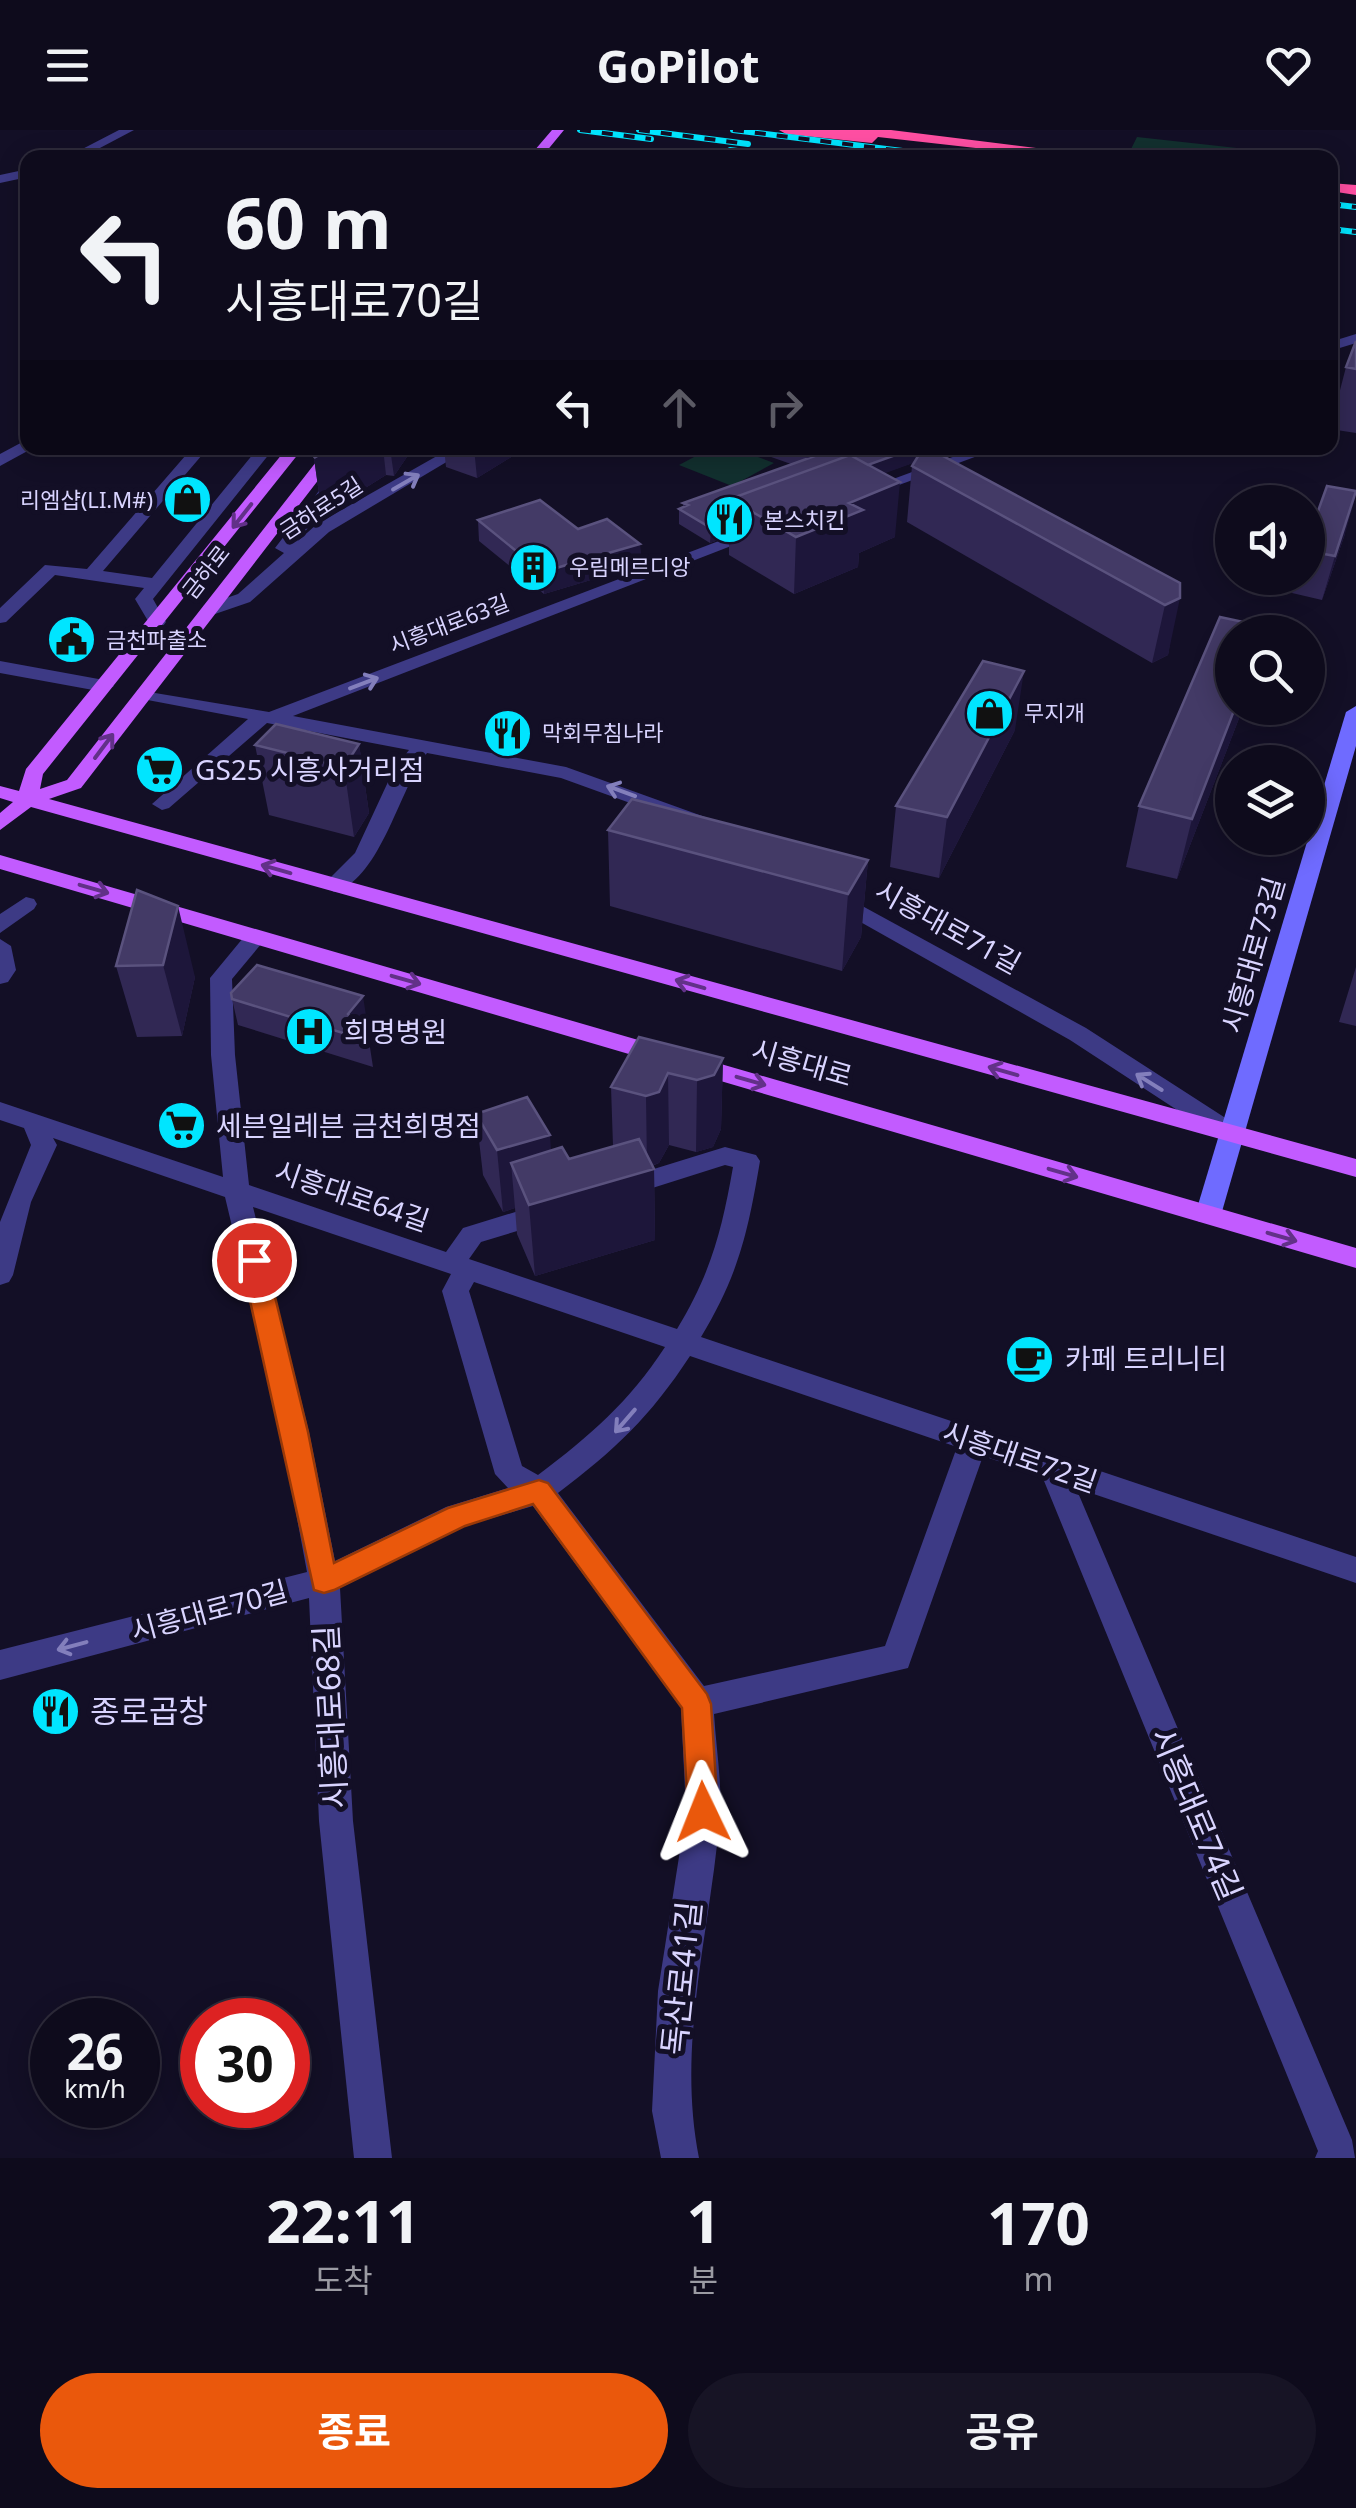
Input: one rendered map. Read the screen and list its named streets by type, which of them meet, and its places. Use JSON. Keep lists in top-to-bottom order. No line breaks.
{"streets":{"main road":["금하로","시흥대로"],"street":["금하로5길","시흥대로63길","시흥대로71길","시흥대로73길","시흥대로64길","시흥대로72길","시흥대로70길","시흥대로68길","시흥대로74길","독산로41길"]},"crossings":[["금하로5길","금하로"],["금하로","시흥대로"],["시흥대로71길","시흥대로73길"],["시흥대로71길","시흥대로"],["시흥대로73길","시흥대로"],["시흥대로","시흥대로68길"],["시흥대로64길","시흥대로72길"],["시흥대로64길","시흥대로70길"],["시흥대로64길","시흥대로68길"],["시흥대로72길","시흥대로70길"],["시흥대로72길","시흥대로74길"],["시흥대로70길","시흥대로68길"]],"one_way":["시흥대로63길","시흥대로71길","시흥대로70길"],"places":{"shop":["리엠샵(LI.M#)","무지개"],"restaurant":["본스치킨","막회무침나라","종로곱창"],"building":["우림메르디앙"],"public building":["금천파출소"],"supermarket":["GS25 시흥사거리점","세븐일레븐 금천희명점"],"hospital":["희명병원"],"cafe":["카페 트리니티"]},"page":{"header":"GoPilot","turn":["60 m","시흥대로70길"],"speed":"26 km/h","limit":"30","eta":["22:11","도착","1","분","170","m"],"buttons":["종료","공유"]}}
